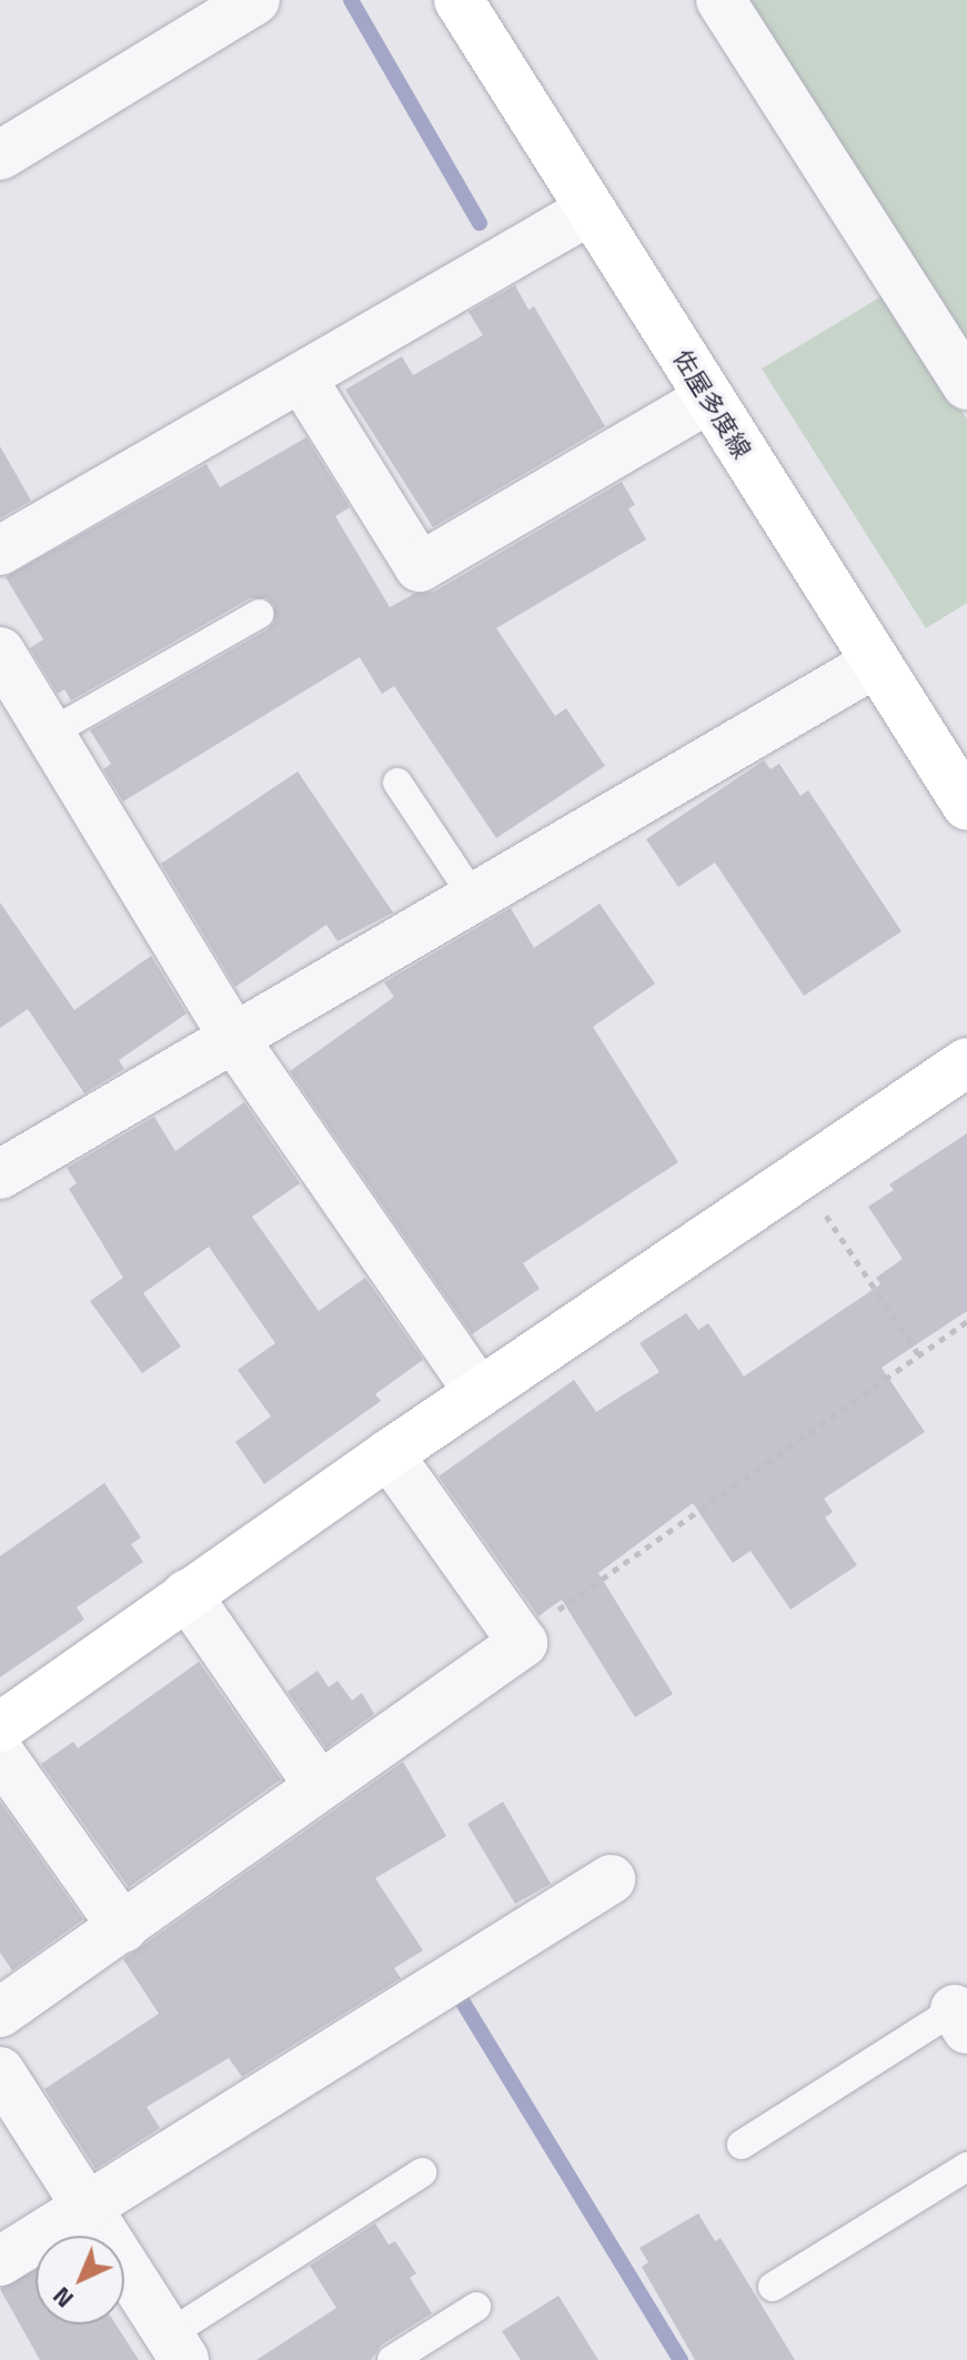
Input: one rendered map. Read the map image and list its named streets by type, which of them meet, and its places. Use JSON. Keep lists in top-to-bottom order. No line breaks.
{"streets":{"street":["佐屋多度線"]},"north":"bottom left"}
